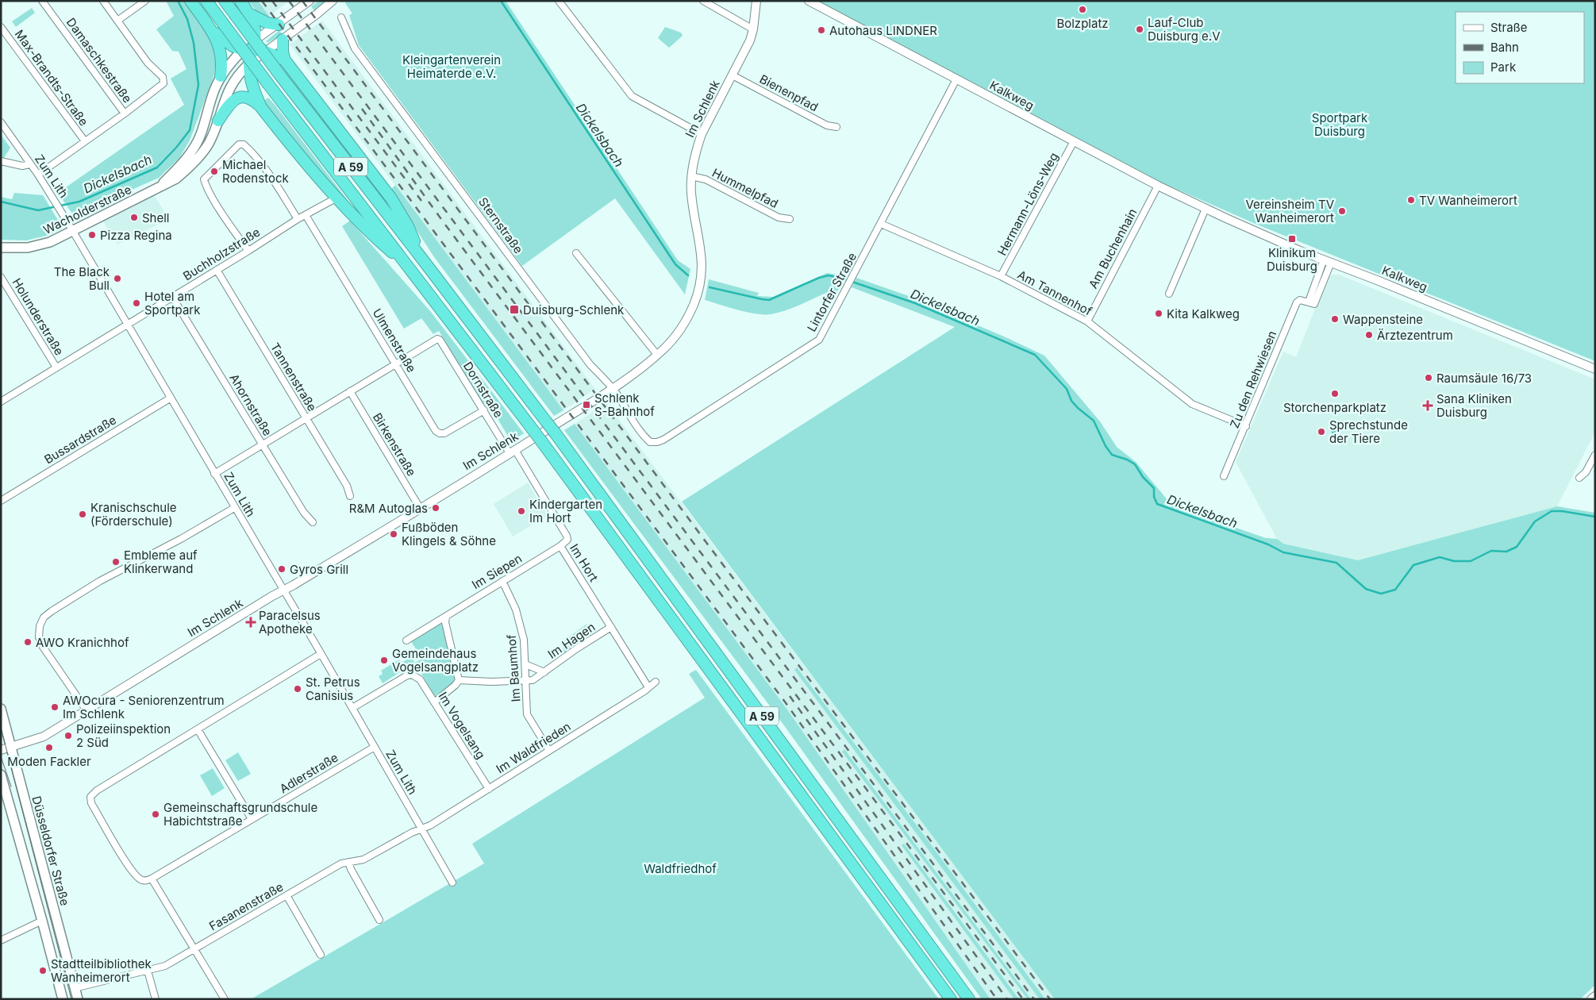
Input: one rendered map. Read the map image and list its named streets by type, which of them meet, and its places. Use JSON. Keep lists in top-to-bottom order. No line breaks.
{"streets":{"highway":["A 59"],"main road":["Wacholderstraße","Düsseldorfer Straße"],"street":["Damaschkestraße","Max-Brandts-Straße","Bienenpfad","Kalkweg","Im Schlenk","Zum Lith","Hummelpfad","Hermann-Löns-Weg","Sternstraße","Am Buchenhain","Buchholzstraße","Lintorfer Straße","Am Tannenhof","Holunderstraße","Ulmenstraße","Tannenstraße","Zu den Rehwiesen","Dornstraße","Ahornstraße","Bussardstraße","Birkenstraße","Im Hort","Im Siepen","Im Hagen","Im Baumhof","Im Vogelsang","Im Waldfrieden","Adlerstraße","Fasanenstraße"]},"crossings":[["Bienenpfad","Im Schlenk"],["Kalkweg","Hermann-Löns-Weg"],["Kalkweg","Am Buchenhain"],["Kalkweg","Lintorfer Straße"],["Kalkweg","Zu den Rehwiesen"],["Im Schlenk","Zum Lith"],["Im Schlenk","Hummelpfad"],["Im Schlenk","Sternstraße"],["Im Schlenk","Dornstraße"],["Im Schlenk","Birkenstraße"],["Im Schlenk","Im Hort"],["Im Schlenk","Düsseldorfer Straße"],["A 59","Buchholzstraße"],["Zum Lith","Wacholderstraße"],["Zum Lith","Buchholzstraße"],["Zum Lith","Bussardstraße"],["Zum Lith","Im Vogelsang"],["Zum Lith","Im Waldfrieden"],["Zum Lith","Adlerstraße"],["Zum Lith","Fasanenstraße"],["Hermann-Löns-Weg","Am Tannenhof"],["Sternstraße","Lintorfer Straße"],["Am Buchenhain","Am Tannenhof"],["Buchholzstraße","Holunderstraße"],["Buchholzstraße","Ulmenstraße"],["Buchholzstraße","Tannenstraße"],["Buchholzstraße","Ahornstraße"],["Lintorfer Straße","Am Tannenhof"],["Am Tannenhof","Zu den Rehwiesen"],["Ulmenstraße","Dornstraße"],["Dornstraße","Im Hort"],["Im Hort","Im Siepen"],["Im Hort","Im Hagen"],["Im Hort","Im Waldfrieden"],["Im Siepen","Im Baumhof"],["Im Hagen","Im Baumhof"],["Im Baumhof","Im Waldfrieden"],["Im Vogelsang","Im Waldfrieden"],["Im Waldfrieden","Fasanenstraße"],["Düsseldorfer Straße","Fasanenstraße"]],"water":["Dickelsbach"],"parks":["Kleingartenverein Heimaterde e.V.","Sportpark Duisburg","Waldfriedhof"],"places":{"other":["Bolzplatz","Lauf-Club Duisburg e.V","Autohaus LINDNER","Michael Rodenstock","TV Wanheimerort","Vereinsheim TV Wanheimerort","Shell","Pizza Regina","The Black Bull","Hotel am Sportpark","Kita Kalkweg","Wappensteine","Ärztezentrum","Raumsäule 16/73","Storchenparkplatz","Sprechstunde der Tiere","R&M Autoglas","Kindergarten Im Hort","Kranischschule (Förderschule)","Fußböden Klingels & Söhne","Embleme auf Klinkerwand","Gyros Grill","AWO Kranichhof","Gemeindehaus Vogelsangplatz","St. Petrus Canisius","AWOcura - Seniorenzentrum Im Schlenk","Polizeiinspektion 2 Süd","Moden Fackler","Gemeinschaftsgrundschule Habichtstraße","Stadtteilbibliothek Wanheimerort"],"transit":["Klinikum Duisburg","Duisburg-Schlenk","Schlenk S-Bahnhof"],"health":["Sana Kliniken Duisburg","Paracelsus Apotheke"]},"legend":["Straße","Bahn","Park"]}
